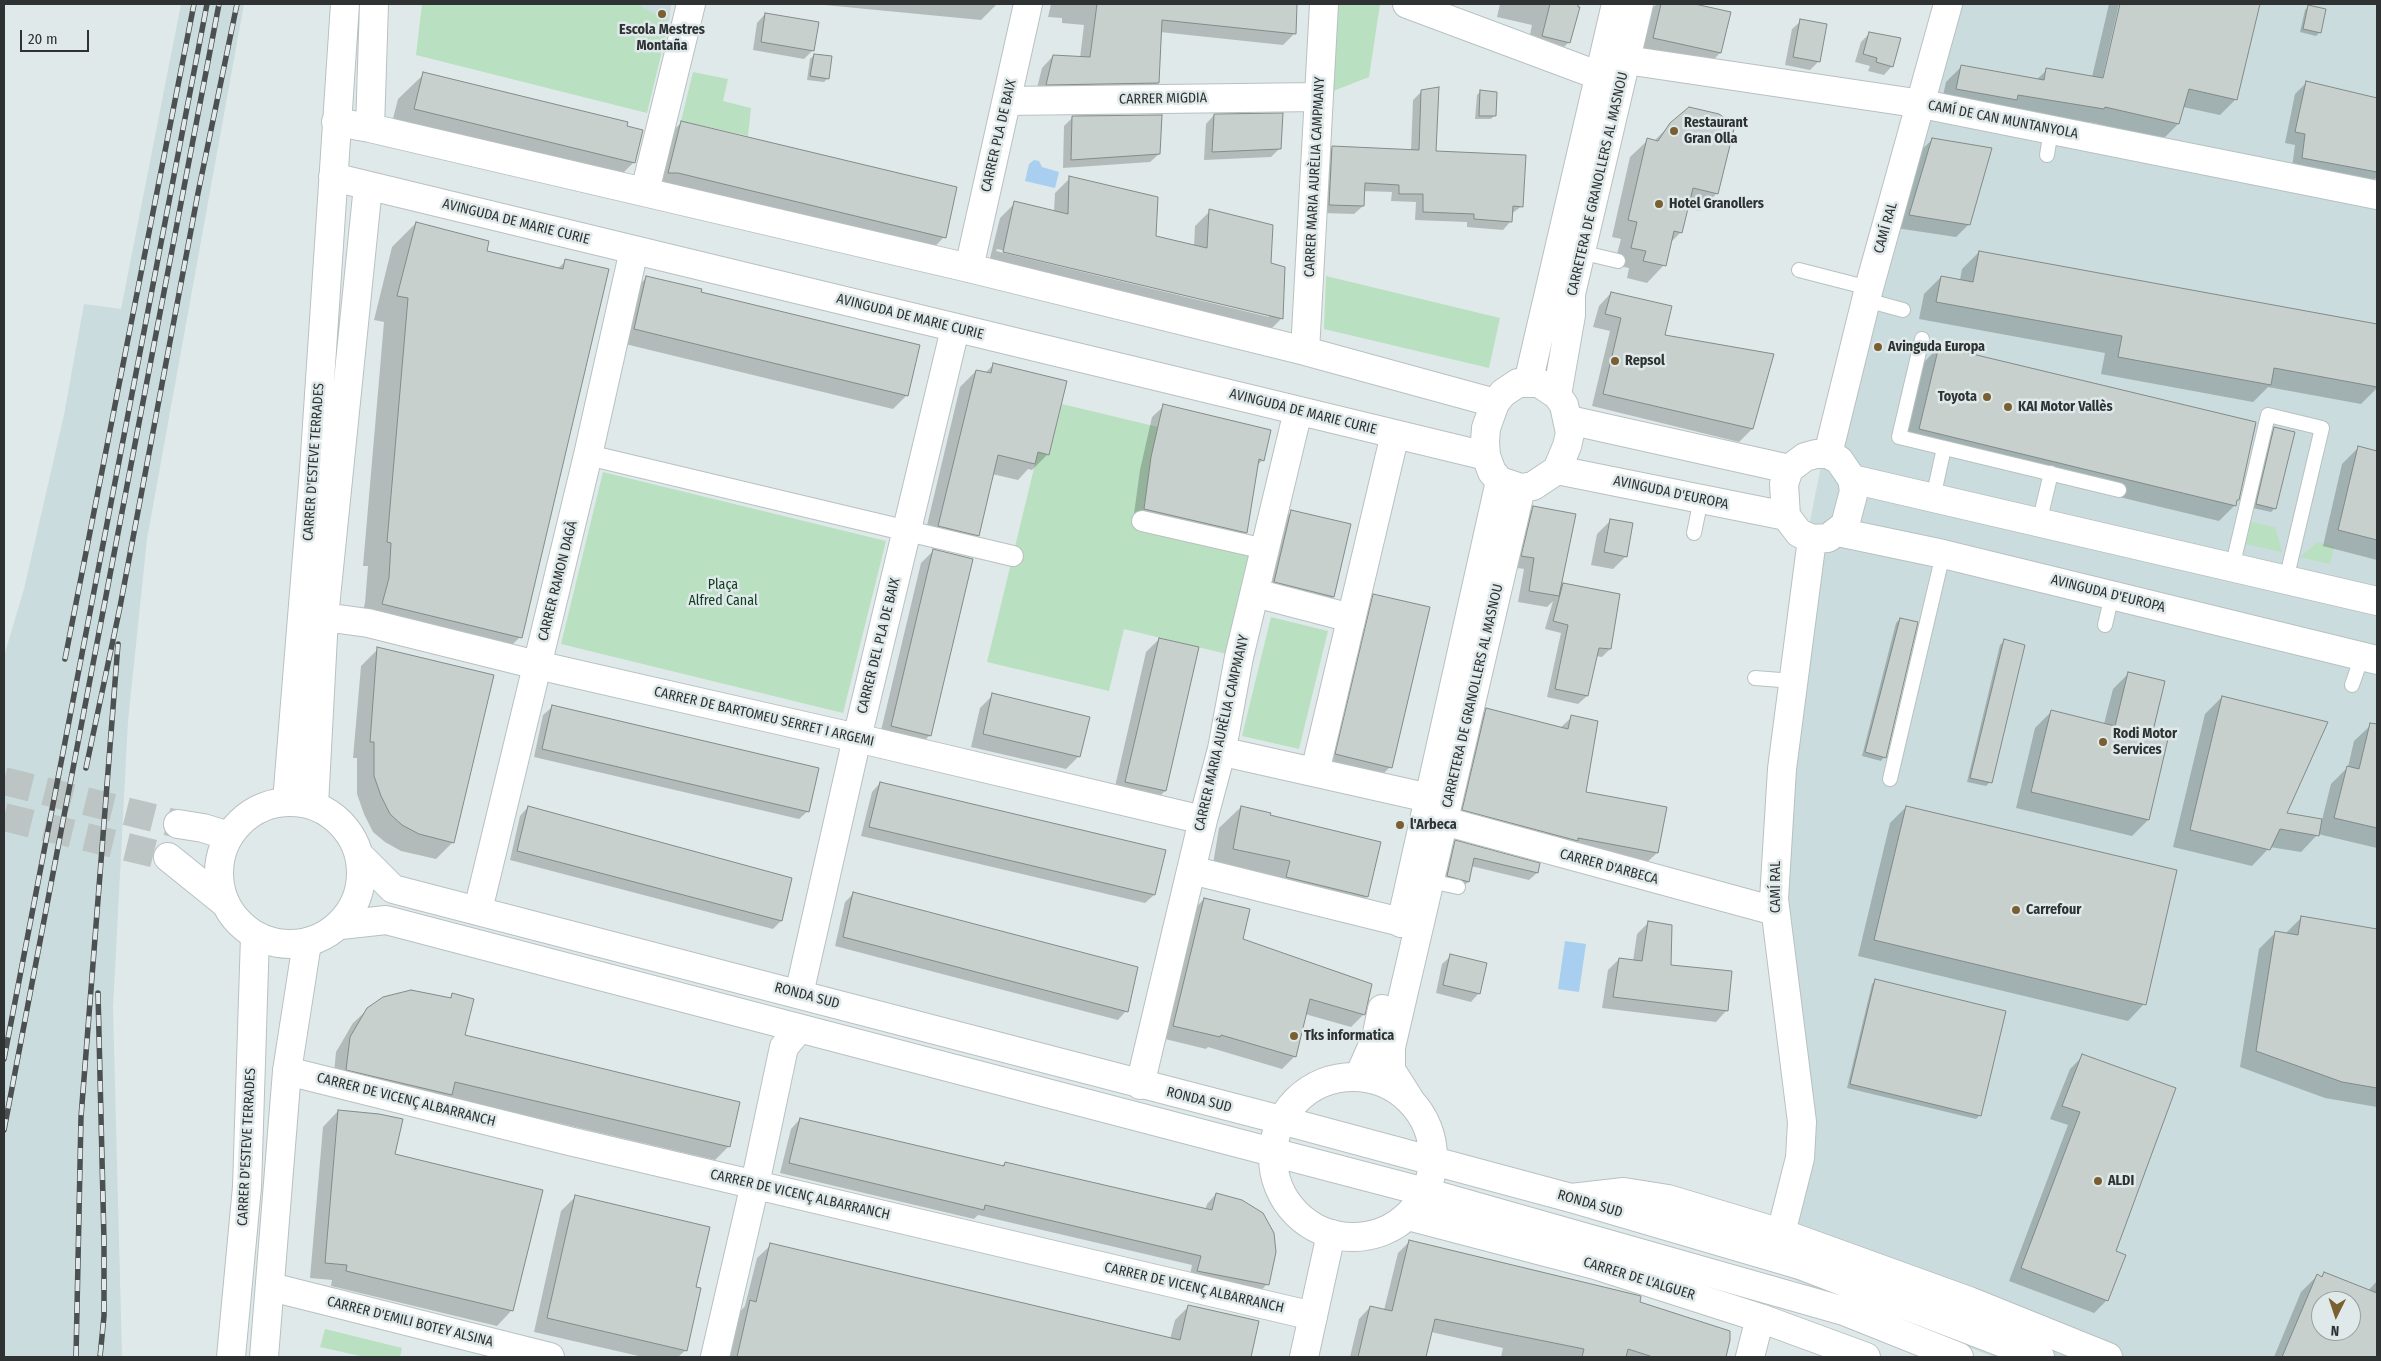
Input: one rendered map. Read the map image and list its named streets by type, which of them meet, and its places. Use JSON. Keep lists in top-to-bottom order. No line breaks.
{"streets":{"main road":["CARRER MIGDIA","CAMÍ DE CAN MUNTANYOLA","CARRER PLA DE BAIX","CARRER MARIA AURÈLIA CAMPMANY","CARRETERA DE GRANOLLERS AL MASNOU","AVINGUDA DE MARIE CURIE","CAMÍ RAL","CARRER D'ESTEVE TERRADES","AVINGUDA D'EUROPA","CARRER RAMON DAGÀ","CARRER DEL PLA DE BAIX","CARRER DE BARTOMEU SERRET I ARGEMI","CARRER D'ARBECA","RONDA SUD","CARRER DE VICENÇ ALBARRANCH","CARRER DE L'ALGUER","CARRER D'EMILI BOTEY ALSINA"]},"crossings":[["CARRER MIGDIA","CARRER PLA DE BAIX"],["CARRER MIGDIA","CARRER MARIA AURÈLIA CAMPMANY"],["CAMÍ DE CAN MUNTANYOLA","CARRETERA DE GRANOLLERS AL MASNOU"],["CAMÍ DE CAN MUNTANYOLA","CAMÍ RAL"],["CARRER MARIA AURÈLIA CAMPMANY","AVINGUDA DE MARIE CURIE"],["CARRER MARIA AURÈLIA CAMPMANY","CARRER DE BARTOMEU SERRET I ARGEMI"],["CARRER MARIA AURÈLIA CAMPMANY","RONDA SUD"],["CARRETERA DE GRANOLLERS AL MASNOU","AVINGUDA DE MARIE CURIE"],["CARRETERA DE GRANOLLERS AL MASNOU","AVINGUDA D'EUROPA"],["CARRETERA DE GRANOLLERS AL MASNOU","CARRER D'ARBECA"],["AVINGUDA DE MARIE CURIE","CARRER D'ESTEVE TERRADES"],["AVINGUDA DE MARIE CURIE","AVINGUDA D'EUROPA"],["AVINGUDA DE MARIE CURIE","CARRER RAMON DAGÀ"],["AVINGUDA DE MARIE CURIE","CARRER DEL PLA DE BAIX"],["CAMÍ RAL","AVINGUDA D'EUROPA"],["CAMÍ RAL","CARRER D'ARBECA"],["CARRER D'ESTEVE TERRADES","CARRER DE BARTOMEU SERRET I ARGEMI"],["CARRER D'ESTEVE TERRADES","RONDA SUD"],["CARRER RAMON DAGÀ","CARRER DE BARTOMEU SERRET I ARGEMI"],["CARRER RAMON DAGÀ","RONDA SUD"],["CARRER DEL PLA DE BAIX","CARRER DE BARTOMEU SERRET I ARGEMI"],["CARRER DEL PLA DE BAIX","RONDA SUD"]],"parks":["Plaça Alfred Canal"],"places":["Escola Mestres Montaña","Restaurant Gran Olla","Hotel Granollers","Avinguda Europa","Repsol","Toyota","KAI Motor Vallès","Rodi Motor Services","l'Arbeca","Carrefour","Tks informatica","ALDI"],"scale_bar":"20 m","north":"bottom"}
